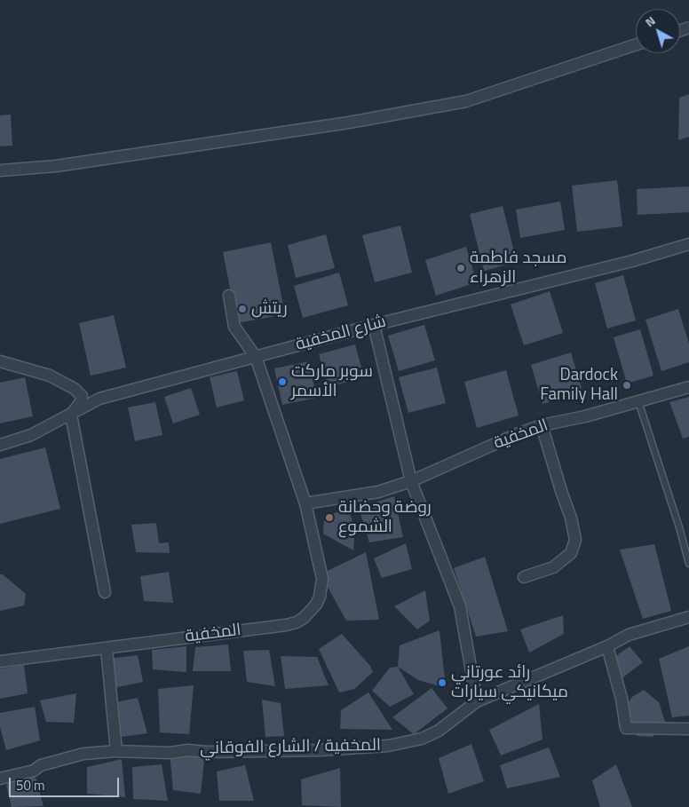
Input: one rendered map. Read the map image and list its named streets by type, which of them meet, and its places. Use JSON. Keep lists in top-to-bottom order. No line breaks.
{"streets":{"street":["شارع المخفية","المخفية","المخفية / الشارع الفوقاني"]},"crossings":[["شارع المخفية","المخفية"]],"places":["مسجد فاطمة الزهراء","ريتش","سوبر ماركت الأسمر","Dardock Family Hall","روضة وحضانة الشموع","رائد عورتاني ميكانيكي سيارات"],"scale_bar":"50 m","north":"top left"}
